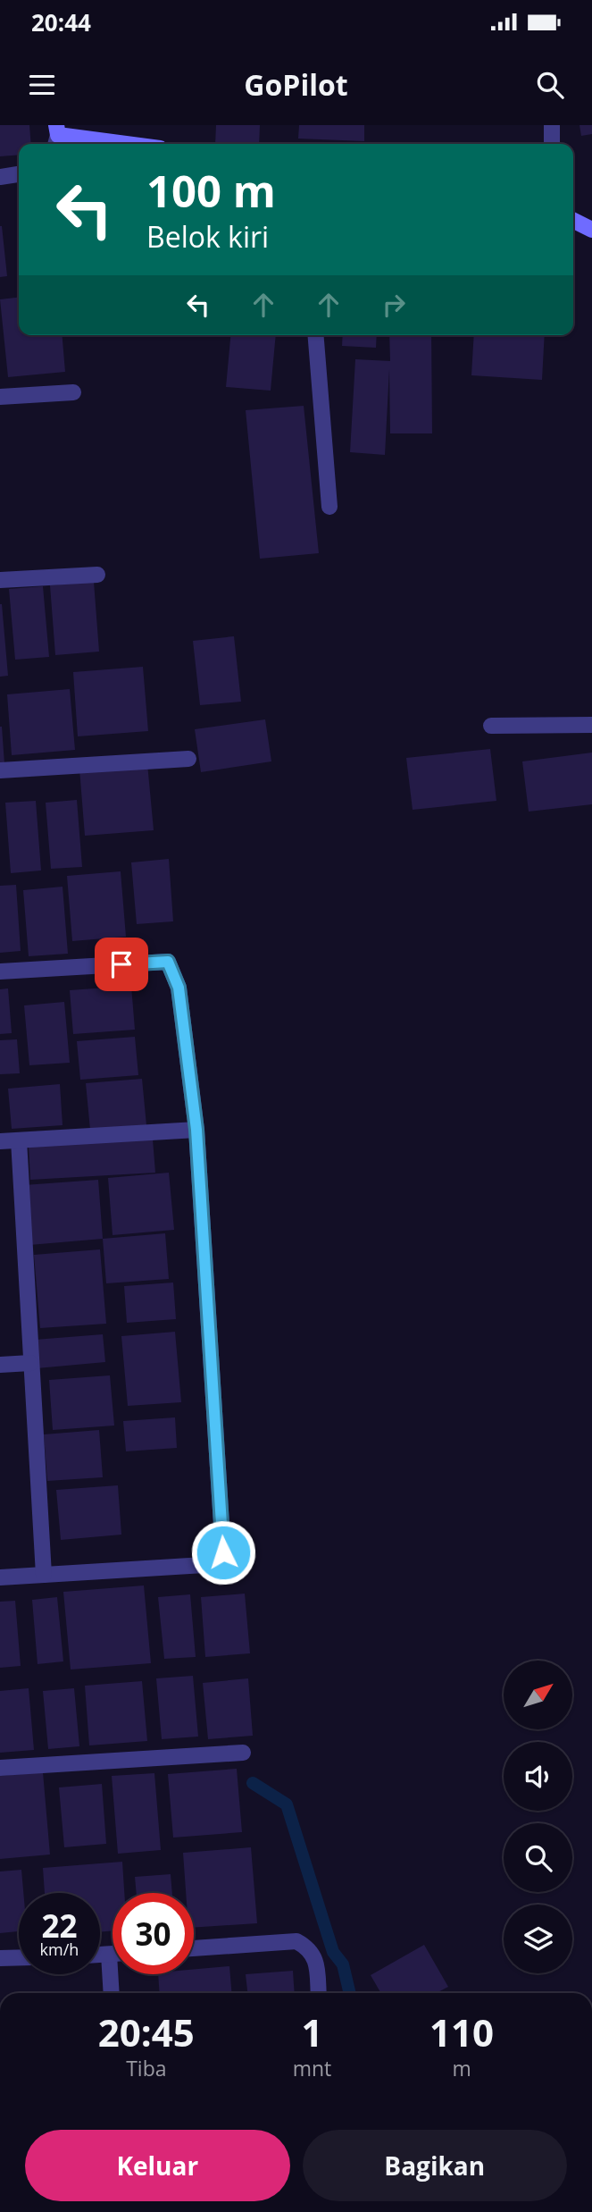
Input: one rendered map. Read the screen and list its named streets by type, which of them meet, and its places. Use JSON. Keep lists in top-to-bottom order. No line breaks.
{"north":"top right","page":{"status":"20:44","header":"GoPilot","turn":["100 m","Belok kiri"],"speed":"22 km/h","limit":"30","eta":["20:45","Tiba","1","mnt","110","m"],"buttons":["Keluar","Bagikan"]}}
